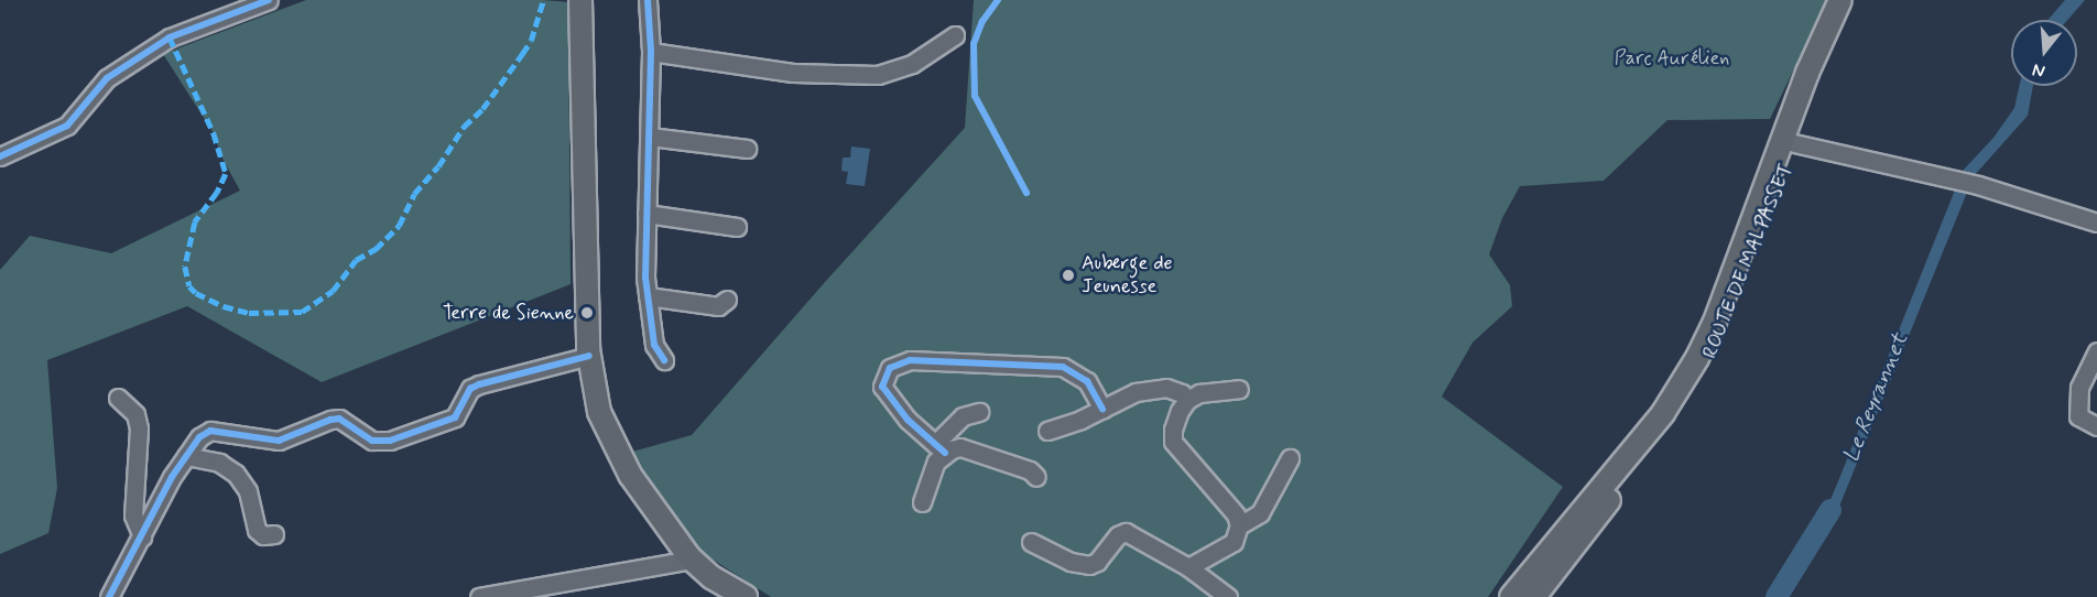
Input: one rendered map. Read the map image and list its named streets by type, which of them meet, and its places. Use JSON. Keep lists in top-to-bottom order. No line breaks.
{"streets":{"main road":["ROUTE DE MALPASSET"]},"water":["Le Reyrannet"],"parks":["Parc Aurélien"],"places":["Auberge de Jeunesse","Terre de Sienne"],"north":"bottom"}
